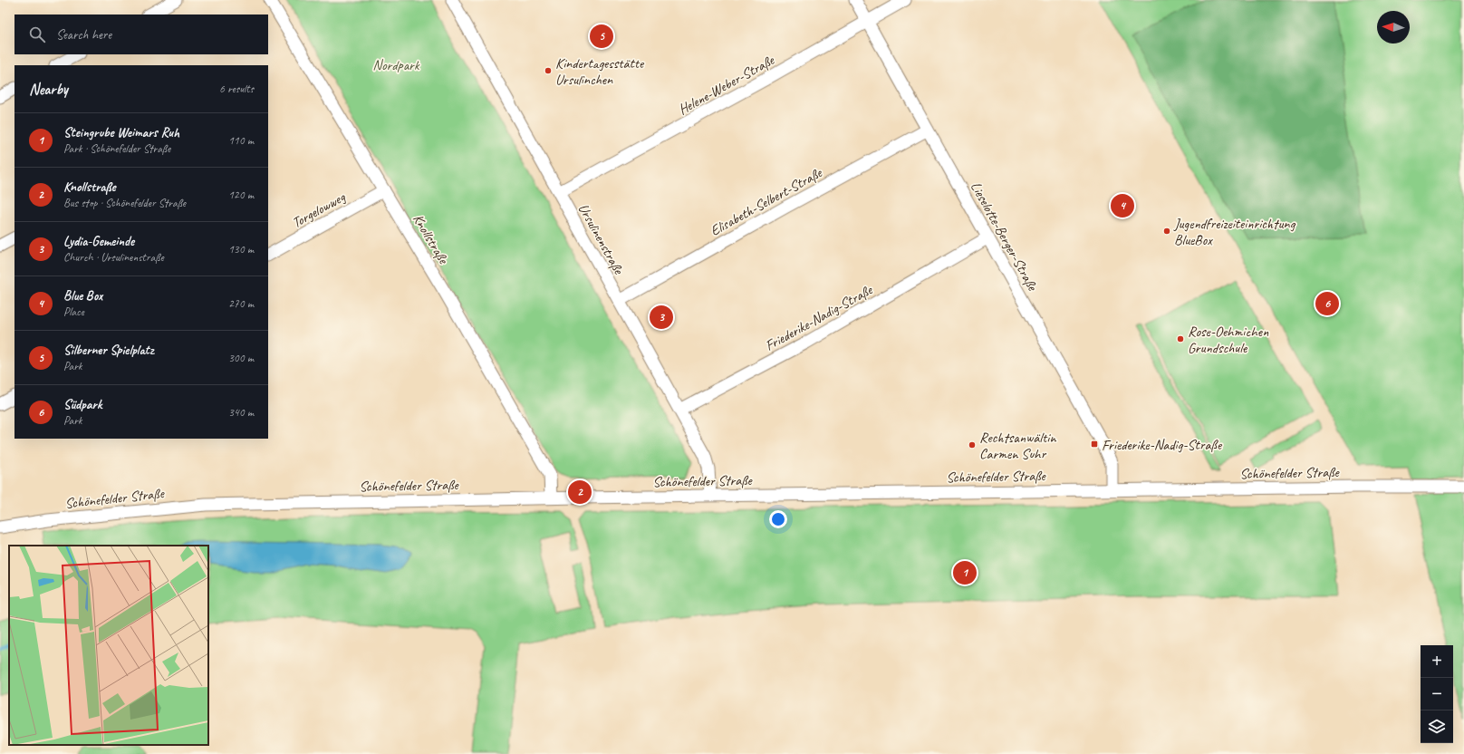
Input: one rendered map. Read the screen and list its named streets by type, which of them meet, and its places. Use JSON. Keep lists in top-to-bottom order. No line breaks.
{"streets":{"street":["Helene-Weber-Straße","Elisabeth-Selbert-Straße","Torgelowweg","Lieselotte-Berger-Straße","Knollstraße","Ursulinenstraße","Friederike-Nadig-Straße","Schönefelder Straße"]},"crossings":[["Helene-Weber-Straße","Lieselotte-Berger-Straße"],["Helene-Weber-Straße","Ursulinenstraße"],["Elisabeth-Selbert-Straße","Lieselotte-Berger-Straße"],["Elisabeth-Selbert-Straße","Ursulinenstraße"],["Torgelowweg","Knollstraße"],["Lieselotte-Berger-Straße","Friederike-Nadig-Straße"],["Lieselotte-Berger-Straße","Schönefelder Straße"],["Knollstraße","Schönefelder Straße"],["Ursulinenstraße","Friederike-Nadig-Straße"],["Ursulinenstraße","Schönefelder Straße"]],"parks":["Nordpark"],"places":{"other":["Kindertagesstätte Ursulinchen","Jugendfreizeiteinrichtung BlueBox","Rose-Oehmichen Grundschule","Rechtsanwältin Carmen Suhr"],"transit":["Friederike-Nadig-Straße"]},"north":"left","page":{"search":"Search here","pins":["5","4","6","3","2","1"],"heading":["Nearby","6 results"],"list":[{"mark":"1","name":"Steingrube Weimars Ruh","note":"Park · Schönefelder Straße","value":"110 m"},{"mark":"2","name":"Knollstraße","note":"Bus stop · Schönefelder Straße","value":"120 m"},{"mark":"3","name":"Lydia-Gemeinde","note":"Church · Ursulinenstraße","value":"130 m"},{"mark":"4","name":"Blue Box","note":"Place","value":"270 m"},{"mark":"5","name":"Silberner Spielplatz","note":"Park","value":"300 m"},{"mark":"6","name":"Südpark","note":"Park","value":"340 m"}],"map_buttons":["+","−"]}}
